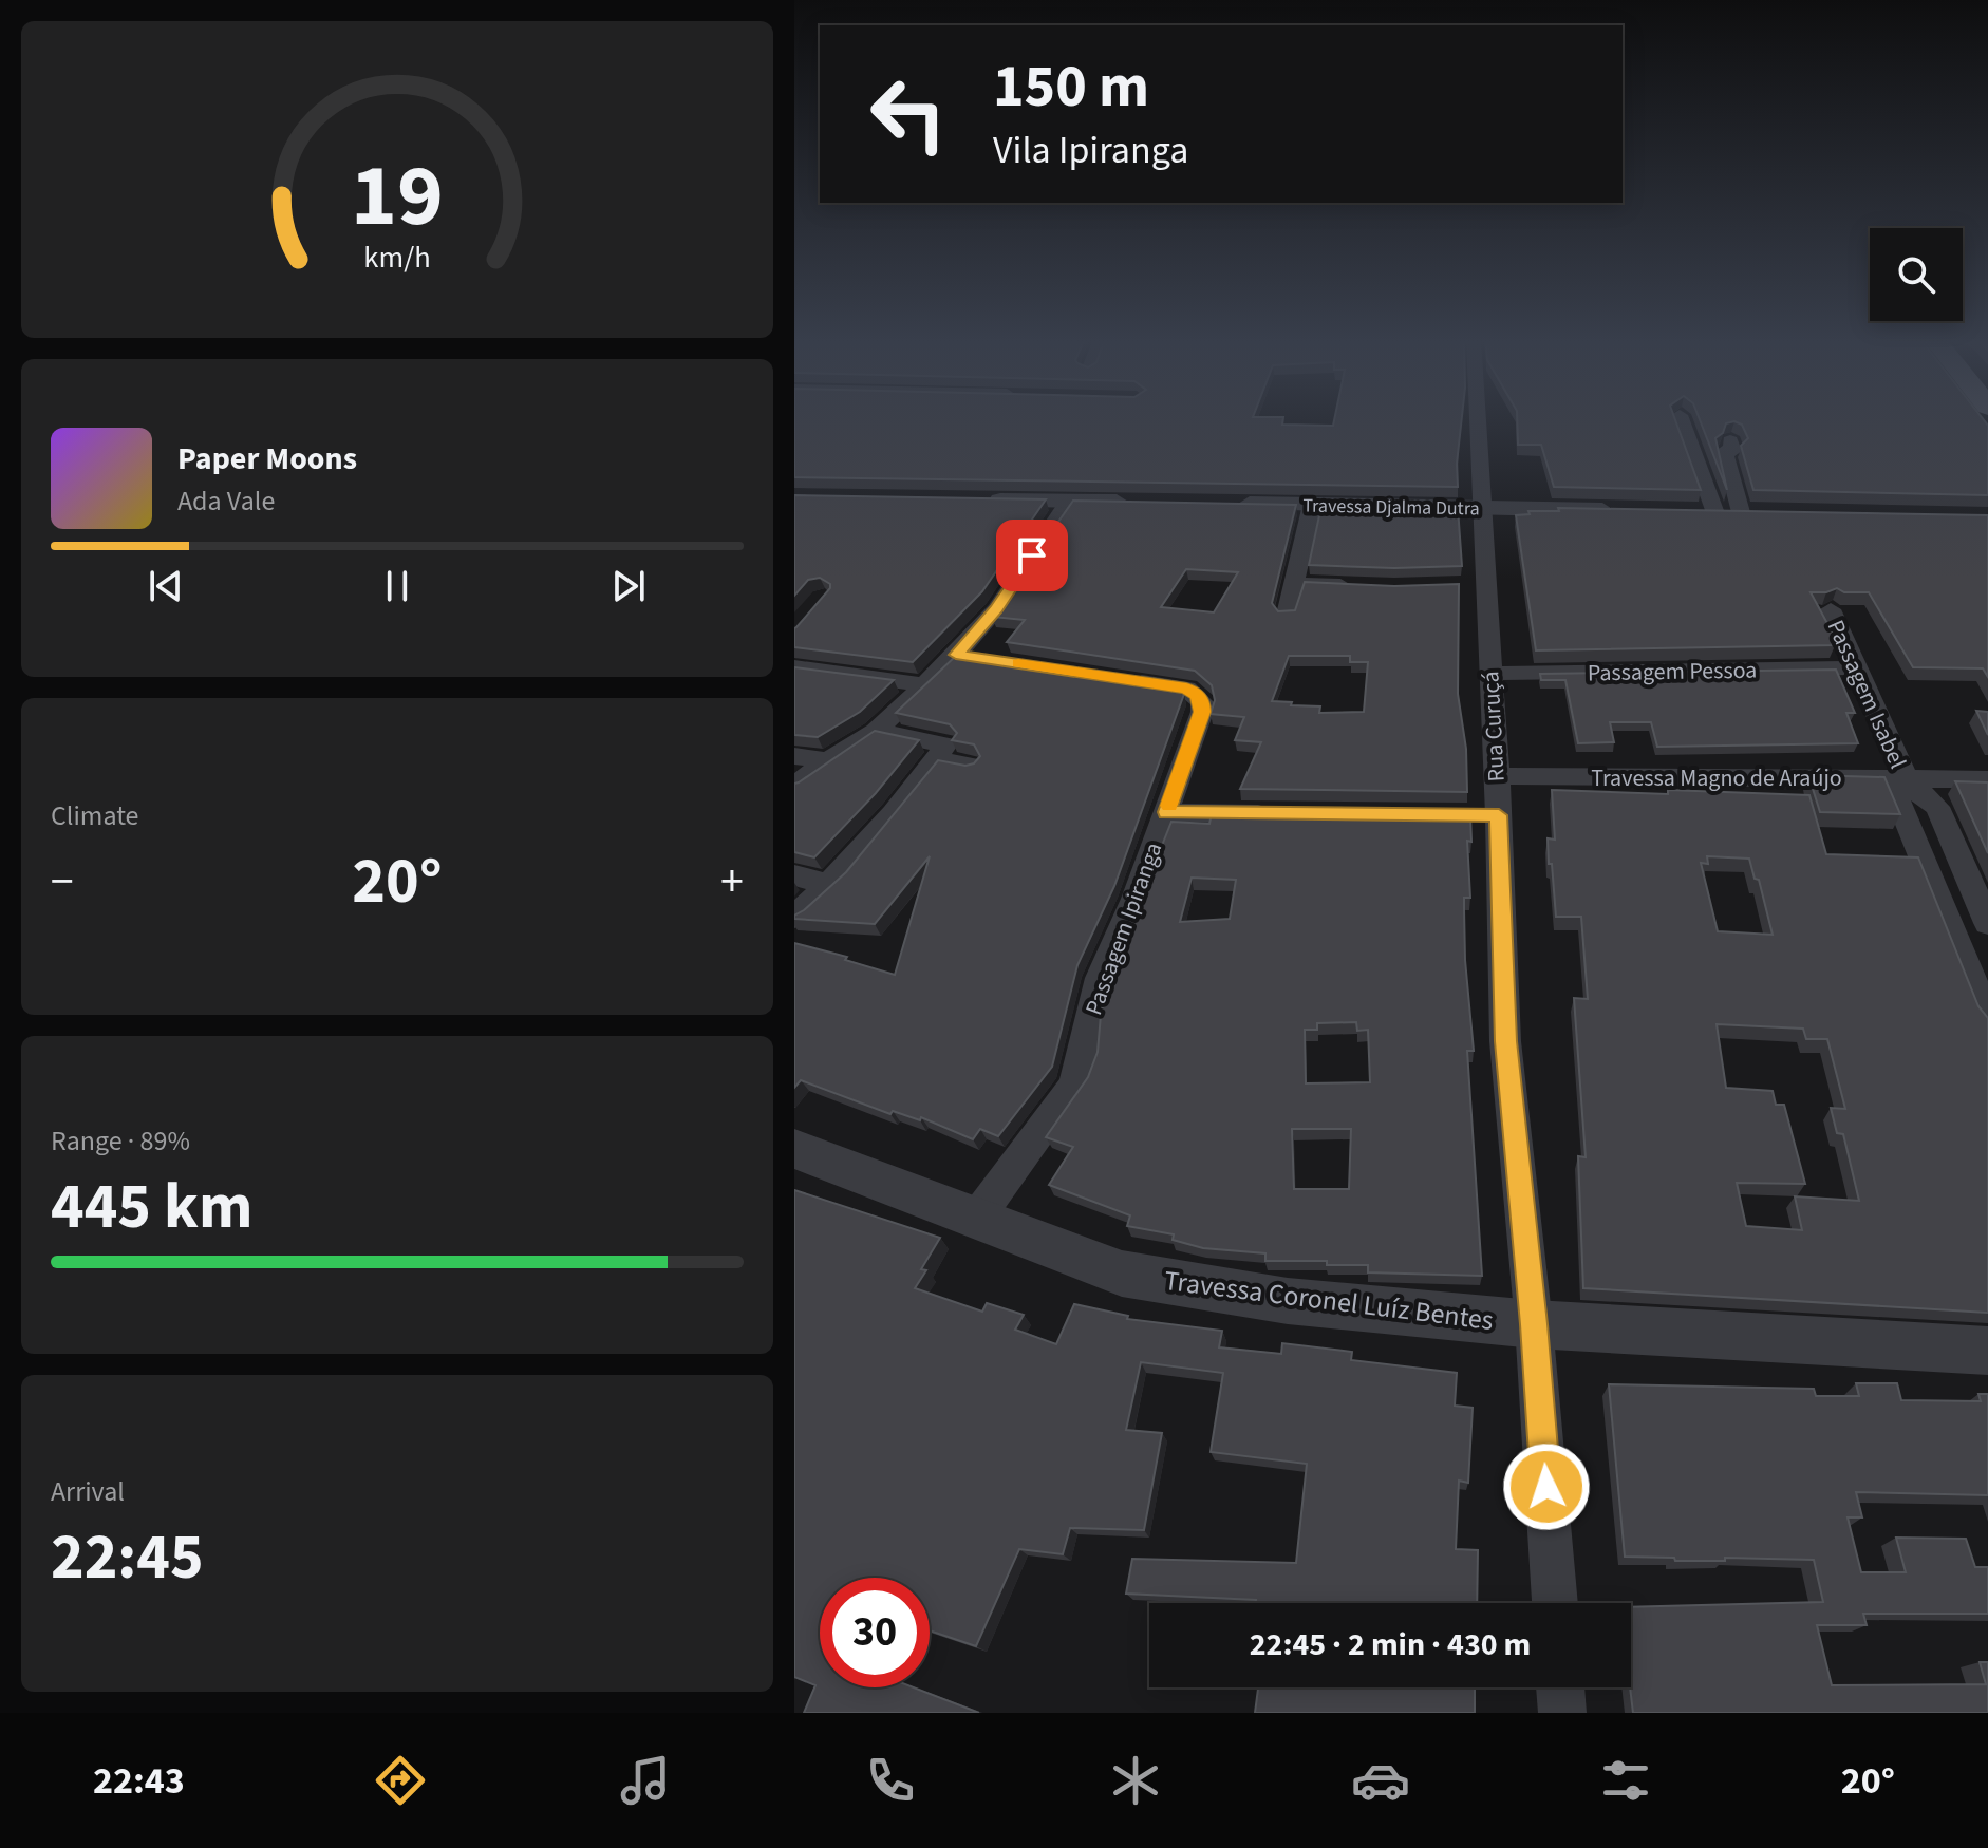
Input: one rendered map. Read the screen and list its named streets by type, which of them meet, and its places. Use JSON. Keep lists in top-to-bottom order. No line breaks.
{"streets":{"street":["Travessa Djalma Dutra","Passagem Pessoa","Passagem Isabel","Rua Curuçá","Travessa Magno de Araújo","Passagem Ipiranga","Travessa Coronel Luíz Bentes"]},"crossings":[["Travessa Djalma Dutra","Rua Curuçá"],["Passagem Pessoa","Passagem Isabel"],["Passagem Pessoa","Rua Curuçá"],["Passagem Isabel","Travessa Magno de Araújo"],["Rua Curuçá","Travessa Magno de Araújo"],["Rua Curuçá","Travessa Coronel Luíz Bentes"],["Passagem Ipiranga","Travessa Coronel Luíz Bentes"]],"page":{"turn":["150 m","Vila Ipiranga"],"song":["Paper Moons","Ada Vale"],"tile":["Climate",["Range · 89%","445 km"],["Arrival","22:45"]],"heat":["−","20°","+"],"limit":"30","trip":"22:45 · 2 min · 430 m","tabs":["22:43","20°"],"gauge":["19","km/h"]}}
